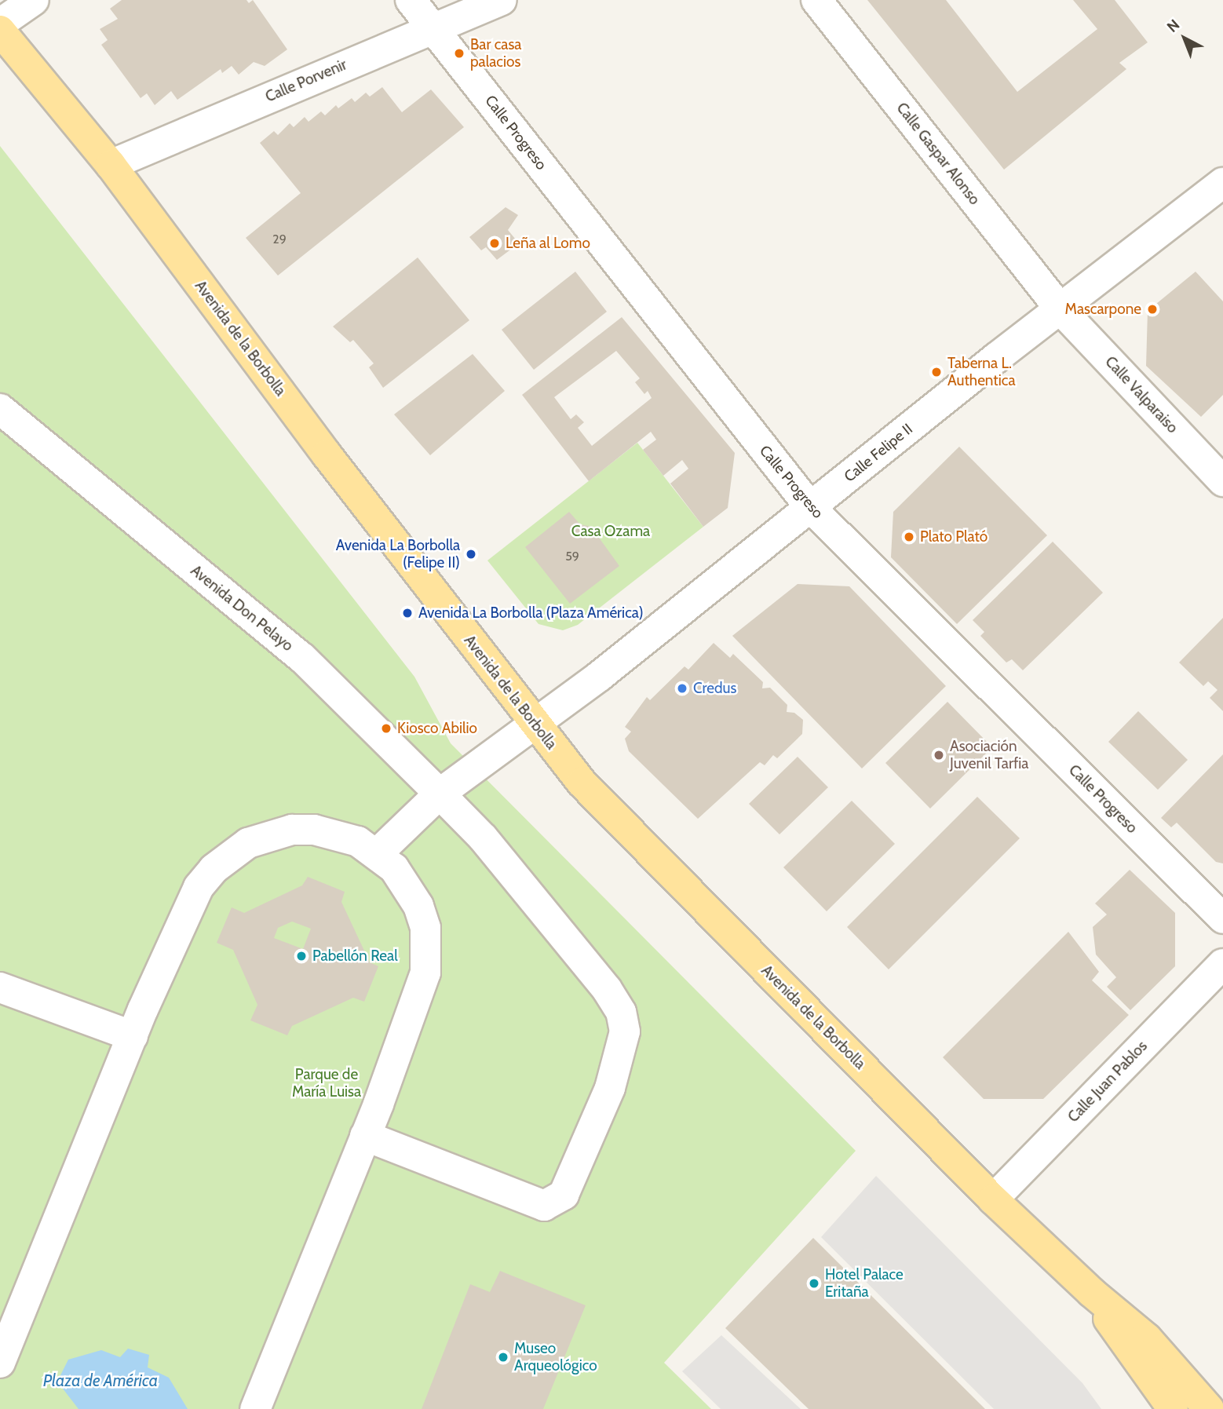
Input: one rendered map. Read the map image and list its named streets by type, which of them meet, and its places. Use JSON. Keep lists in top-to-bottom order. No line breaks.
{"streets":{"main road":["Avenida de la Borbolla"],"street":["Calle Porvenir","Calle Progreso","Calle Gaspar Alonso","Calle Valparaiso","Calle Felipe II","Avenida Don Pelayo","Calle Juan Pablos"]},"crossings":[["Calle Porvenir","Calle Progreso"],["Calle Porvenir","Avenida de la Borbolla"],["Calle Progreso","Calle Felipe II"],["Calle Gaspar Alonso","Calle Valparaiso"],["Calle Gaspar Alonso","Calle Felipe II"],["Avenida de la Borbolla","Calle Felipe II"],["Avenida de la Borbolla","Calle Juan Pablos"],["Calle Valparaiso","Calle Felipe II"],["Calle Felipe II","Avenida Don Pelayo"]],"water":["Plaza de América"],"parks":["Casa Ozama","Parque de María Luisa"],"places":["Bar casa palacios","Leña al Lomo","Mascarpone","Taberna L. Authentica","Plato Plató","Avenida La Borbolla (Felipe II)","Avenida La Borbolla (Plaza América)","Credus","Kiosco Abilio","Asociación Juvenil Tarfia","Pabellón Real","Hotel Palace Eritaña","Museo Arqueológico"],"house_numbers":["29","59"],"north":"top left"}
